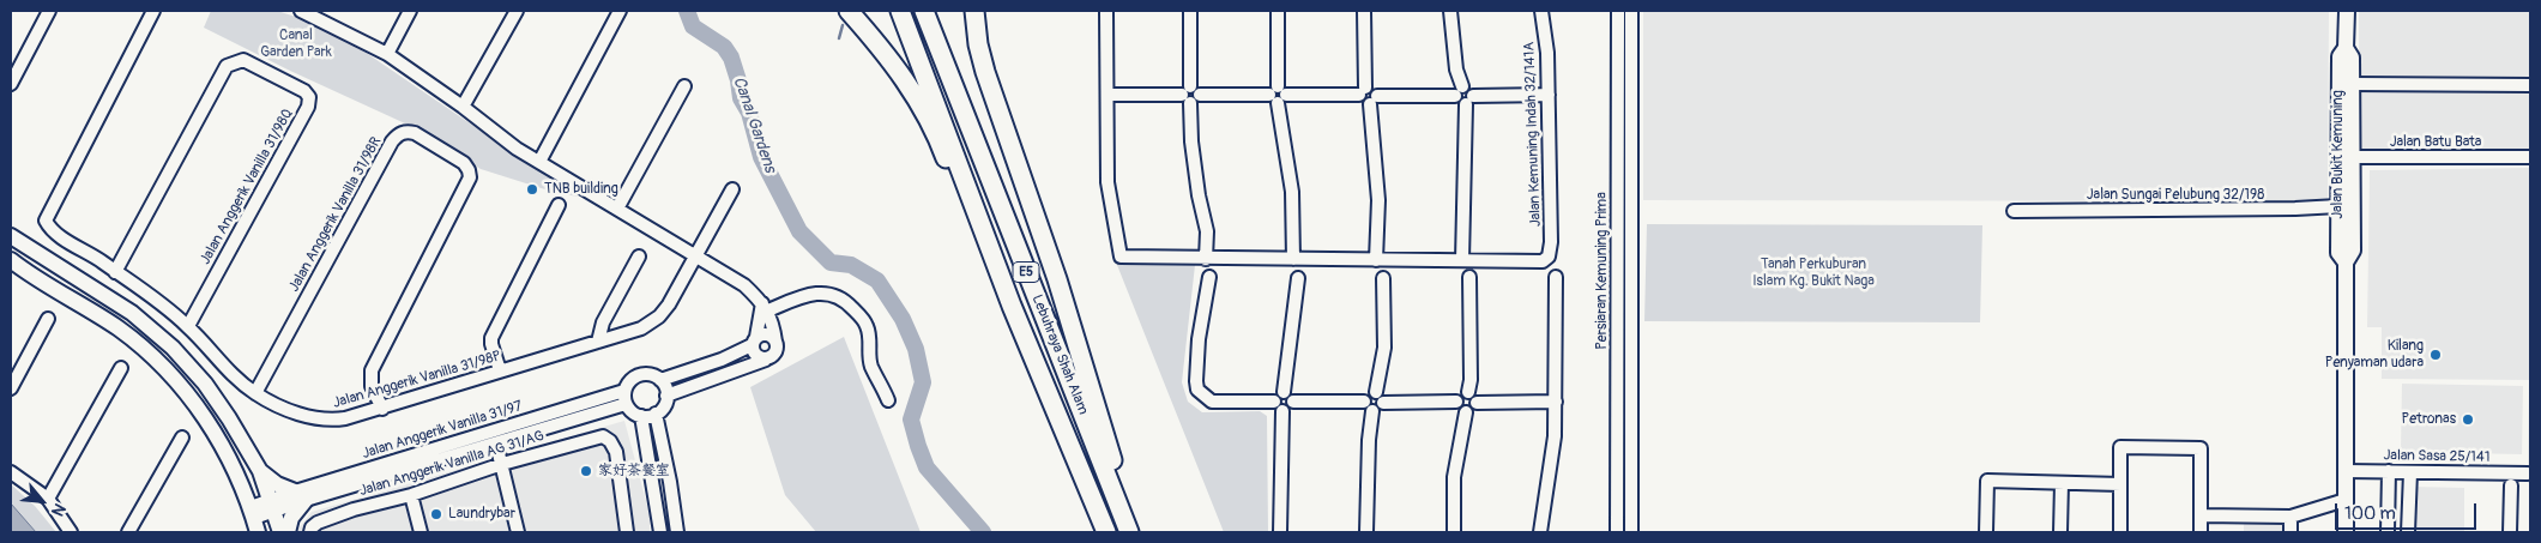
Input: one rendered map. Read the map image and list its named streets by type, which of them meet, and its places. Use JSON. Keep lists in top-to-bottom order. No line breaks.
{"streets":{"highway":["E5","Lebuhraya Shah Alam"],"main road":["Jalan Bukit Kemuning"],"street":["Jalan Kemuning Indah 32/141A","Jalan Batu Bata","Jalan Anggerik Vanilla 31/98Q","Jalan Sungai Pelubung 32/198","Jalan Anggerik Vanilla 31/98R","Persiaran Kemuning Prima","Jalan Anggerik Vanilla 31/98P","Jalan Anggerik Vanilla 31/97","Jalan Sasa 25/141","Jalan Anggerik Vanilla AG 31/AG"]},"crossings":[["Jalan Batu Bata","Jalan Bukit Kemuning"],["Jalan Bukit Kemuning","Jalan Sungai Pelubung 32/198"],["Jalan Bukit Kemuning","Jalan Sasa 25/141"],["Jalan Anggerik Vanilla 31/98Q","Jalan Anggerik Vanilla 31/98P"],["Jalan Anggerik Vanilla 31/98R","Jalan Anggerik Vanilla 31/98P"]],"water":["Canal Gardens"],"parks":["Canal Garden Park","Tanah Perkuburan Islam Kg. Bukit Naga"],"places":["TNB building","Kilang Penyaman udara","Petronas","家好茶餐室","Laundrybar"],"scale_bar":"100 m","north":"bottom right"}
